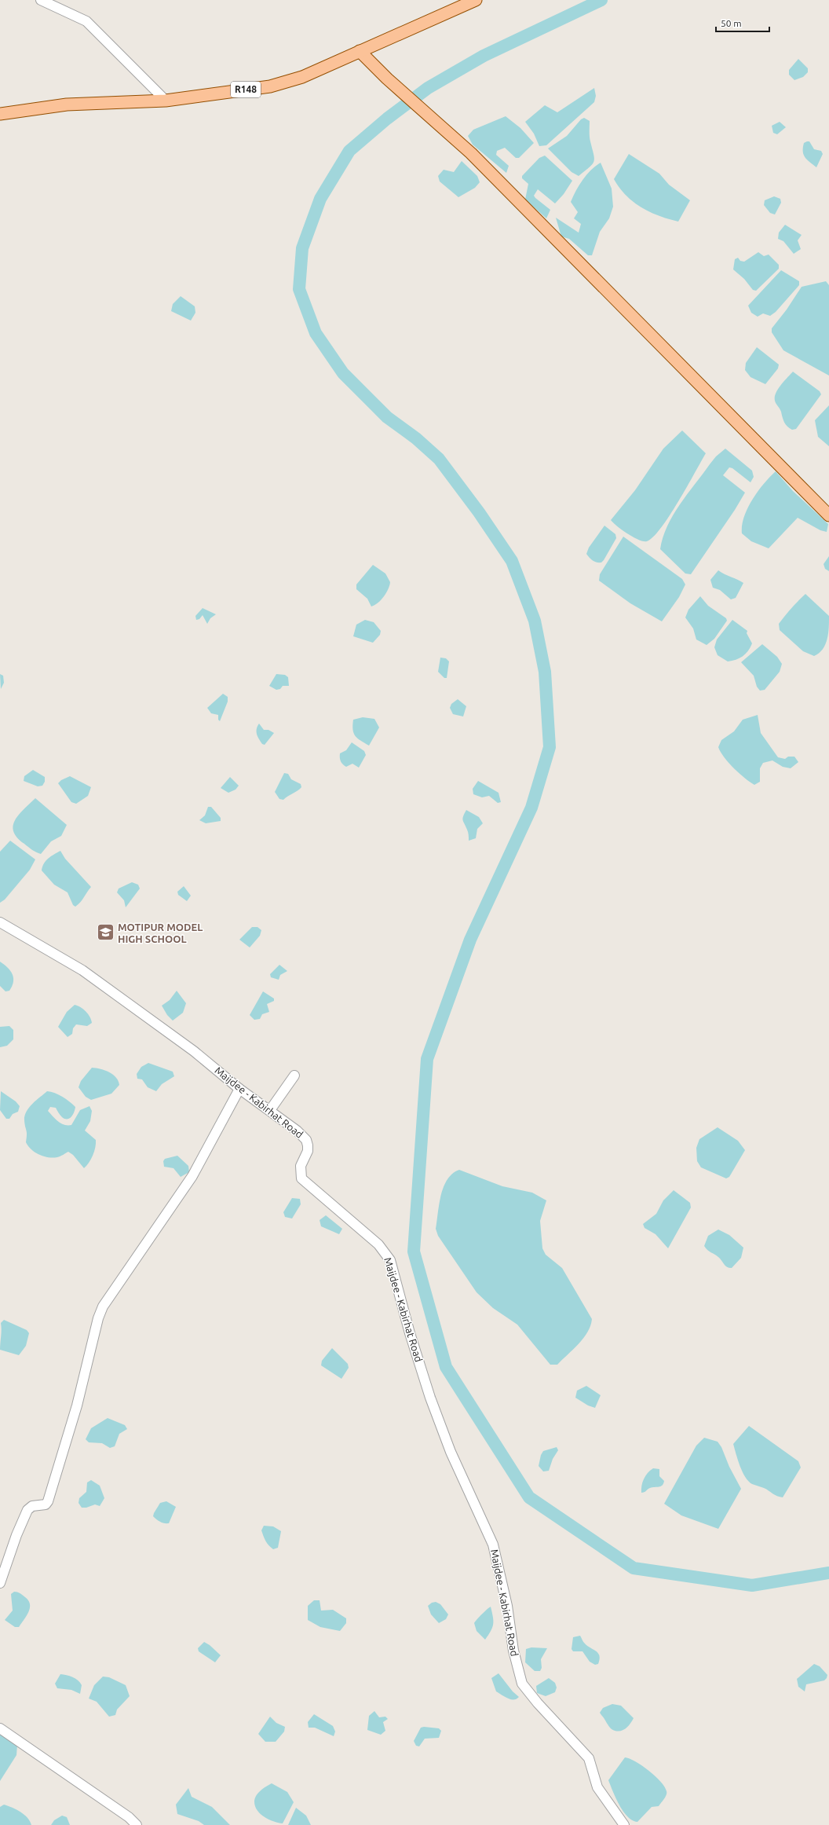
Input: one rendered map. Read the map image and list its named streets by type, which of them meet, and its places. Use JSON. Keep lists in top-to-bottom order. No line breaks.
{"streets":{"main road":["R148"],"street":["Maijdee - Kabirhat Road"]},"places":{"school or university":["MOTIPUR MODEL HIGH SCHOOL"]},"scale_bar":"50 m"}
